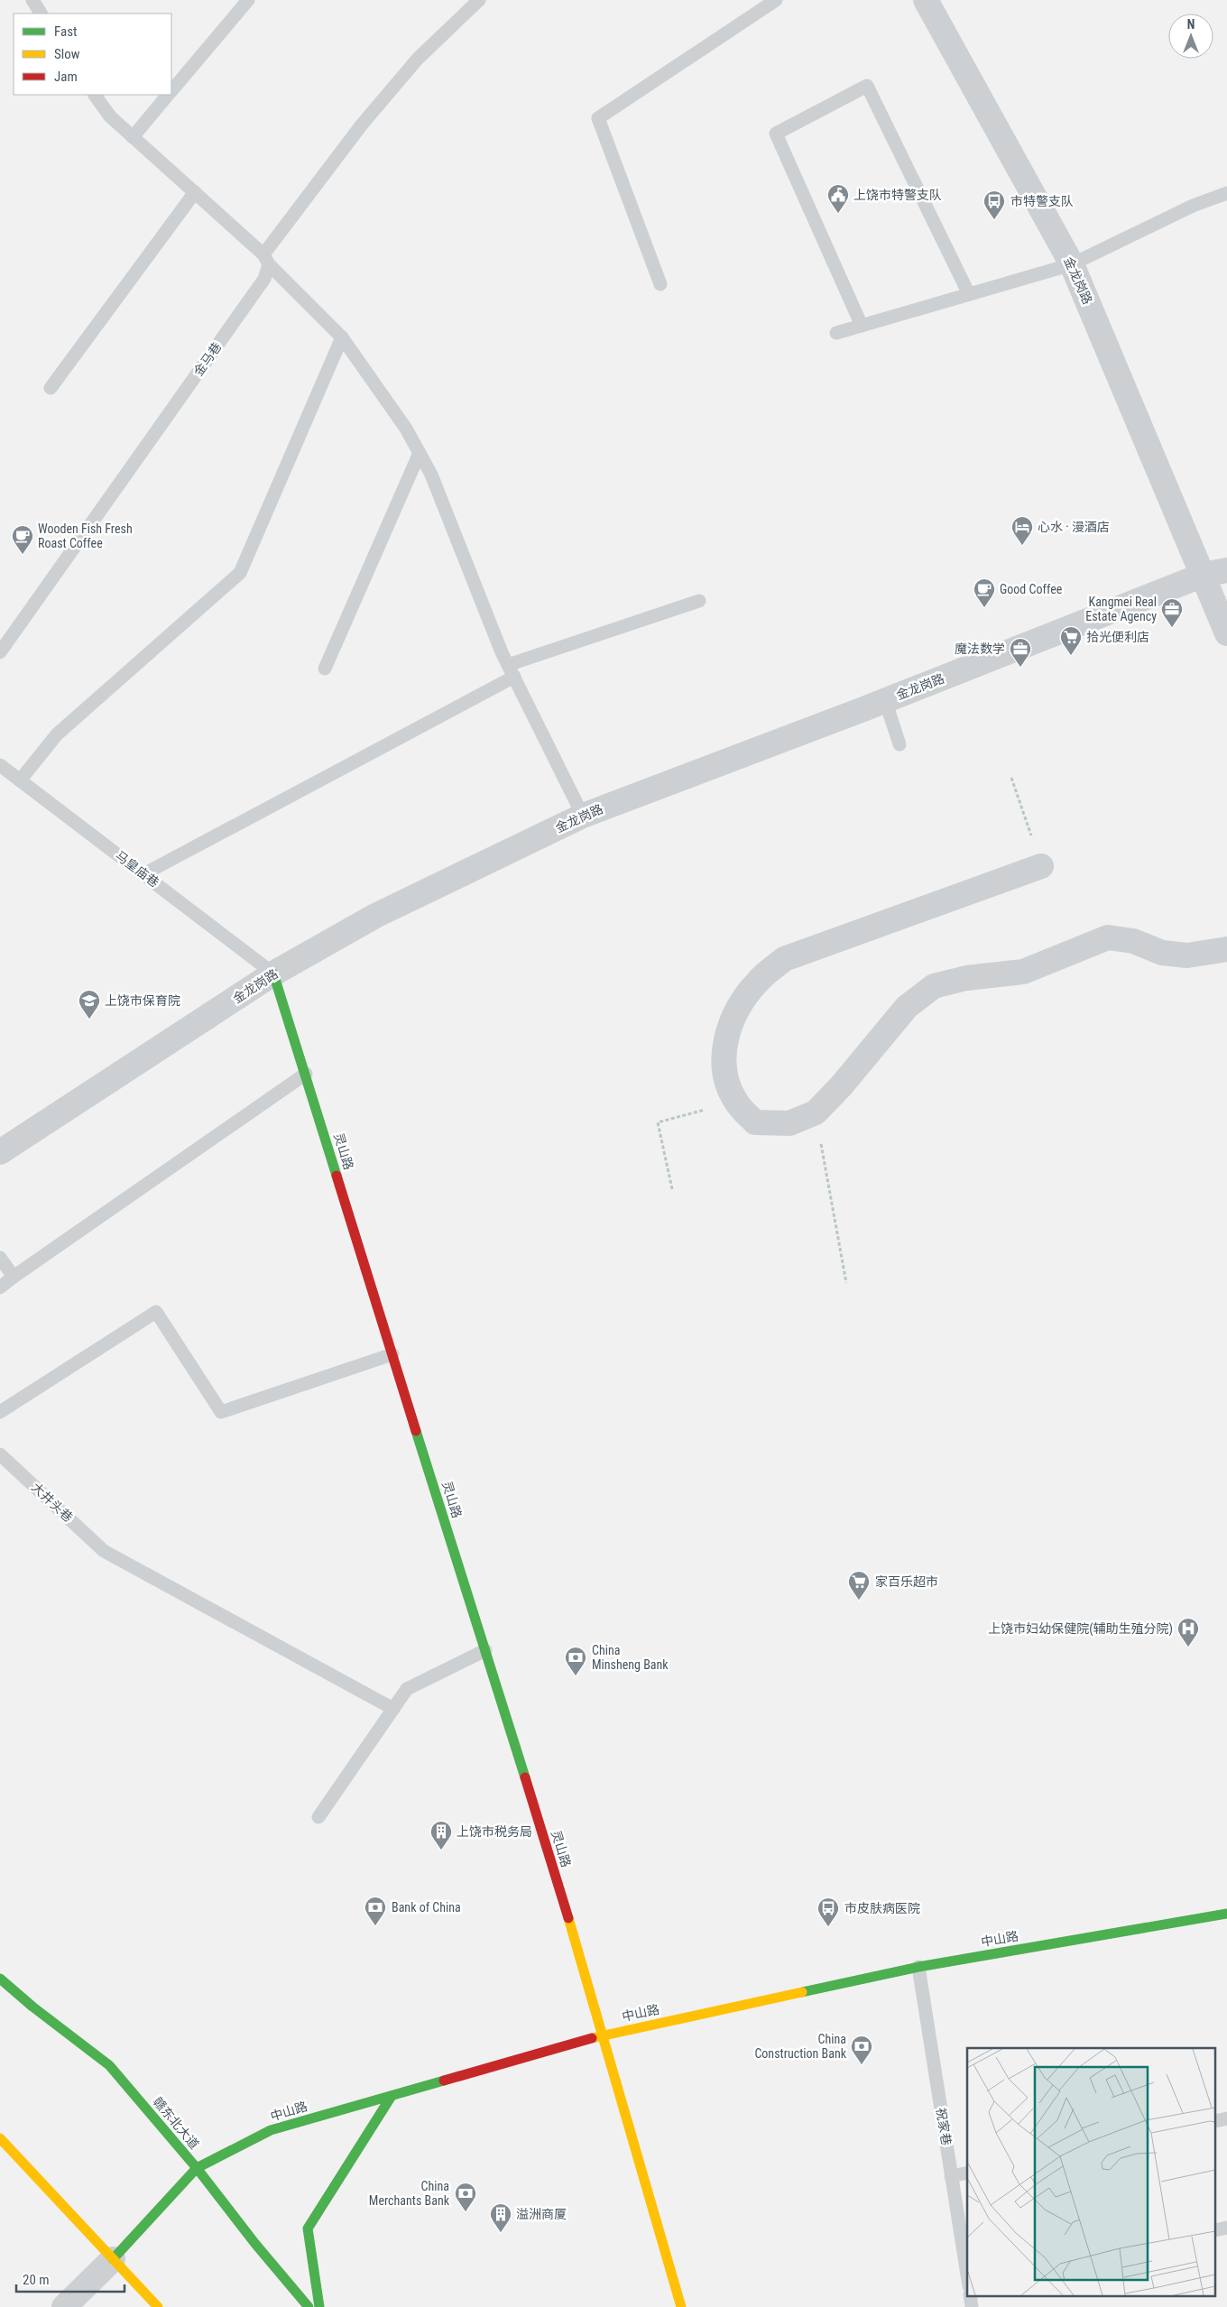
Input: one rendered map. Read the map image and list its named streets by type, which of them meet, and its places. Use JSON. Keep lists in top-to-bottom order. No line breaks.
{"streets":{"street":["金龙岗路","灵山路","中山路","赣东北大道"],"lane":["金马巷","马皇庙巷","大井头巷","祝家巷"]},"crossings":[["金龙岗路","马皇庙巷"],["金龙岗路","灵山路"],["马皇庙巷","灵山路"],["灵山路","中山路"],["中山路","赣东北大道"],["中山路","祝家巷"]],"places":{"public building":["上饶市特警支队"],"bus stop":["市特警支队","市皮肤病医院"],"hotel":["心水 · 漫酒店"],"cafe":["Wooden Fish Fresh Roast Coffee","Good Coffee"],"office":["Kangmei Real Estate Agency","魔法数学"],"supermarket":["拾光便利店","家百乐超市"],"school or university":["上饶市保育院"],"hospital":["上饶市妇幼保健院(辅助生殖分院)"],"bank":["China Minsheng Bank","Bank of China","China Construction Bank","China Merchants Bank"],"building":["上饶市税务局","溢洲商厦"]},"legend":["Fast","Slow","Jam"],"scale_bar":"20 m","north":"top"}
